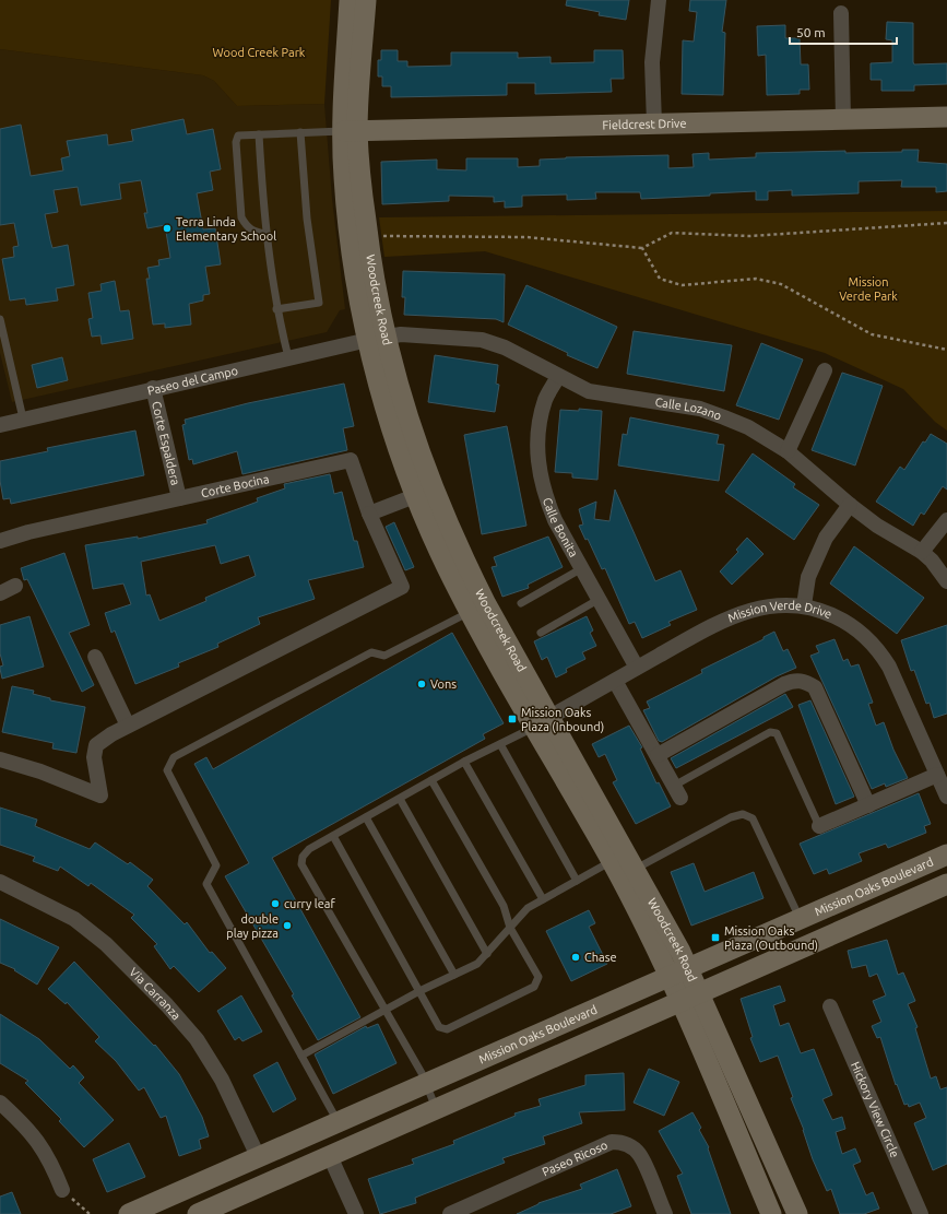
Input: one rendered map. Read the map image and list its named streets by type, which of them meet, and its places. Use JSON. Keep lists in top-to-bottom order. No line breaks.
{"streets":{"main road":["Fieldcrest Drive","Woodcreek Road","Mission Oaks Boulevard"],"street":["Paseo del Campo","Calle Lozano","Corte Espaldera","Corte Bocina","Calle Bonita","Mission Verde Drive","Via Carranza","Hickory View Circle","Paseo Ricoso"]},"crossings":[["Fieldcrest Drive","Woodcreek Road"],["Woodcreek Road","Paseo del Campo"],["Woodcreek Road","Calle Lozano"],["Woodcreek Road","Mission Verde Drive"],["Woodcreek Road","Mission Oaks Boulevard"],["Paseo del Campo","Calle Lozano"],["Paseo del Campo","Corte Espaldera"],["Calle Lozano","Calle Bonita"],["Corte Espaldera","Corte Bocina"],["Calle Bonita","Mission Verde Drive"],["Mission Oaks Boulevard","Via Carranza"]],"parks":["Wood Creek Park","Mission Verde Park"],"places":{"other":["Terra Linda Elementary School","Vons","curry leaf","double play pizza","Chase"],"transit":["Mission Oaks Plaza (Inbound)","Mission Oaks Plaza (Outbound)"]},"scale_bar":"50 m"}
